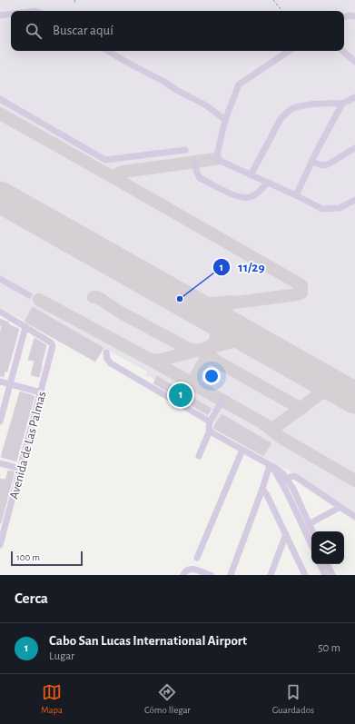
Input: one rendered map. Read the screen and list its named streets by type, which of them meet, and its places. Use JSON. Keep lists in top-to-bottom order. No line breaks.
{"streets":{"street":["Avenida de Las Palmas"]},"places":["11/29"],"scale_bar":"100 m","page":{"search":"Buscar aquí","pins":"1","scale":"100 m","heading":"Cerca","list":[{"mark":"1","name":"Cabo San Lucas International Airport","note":"Lugar","value":"50 m"}],"nav":["Mapa","Cómo llegar","Guardados"]}}
